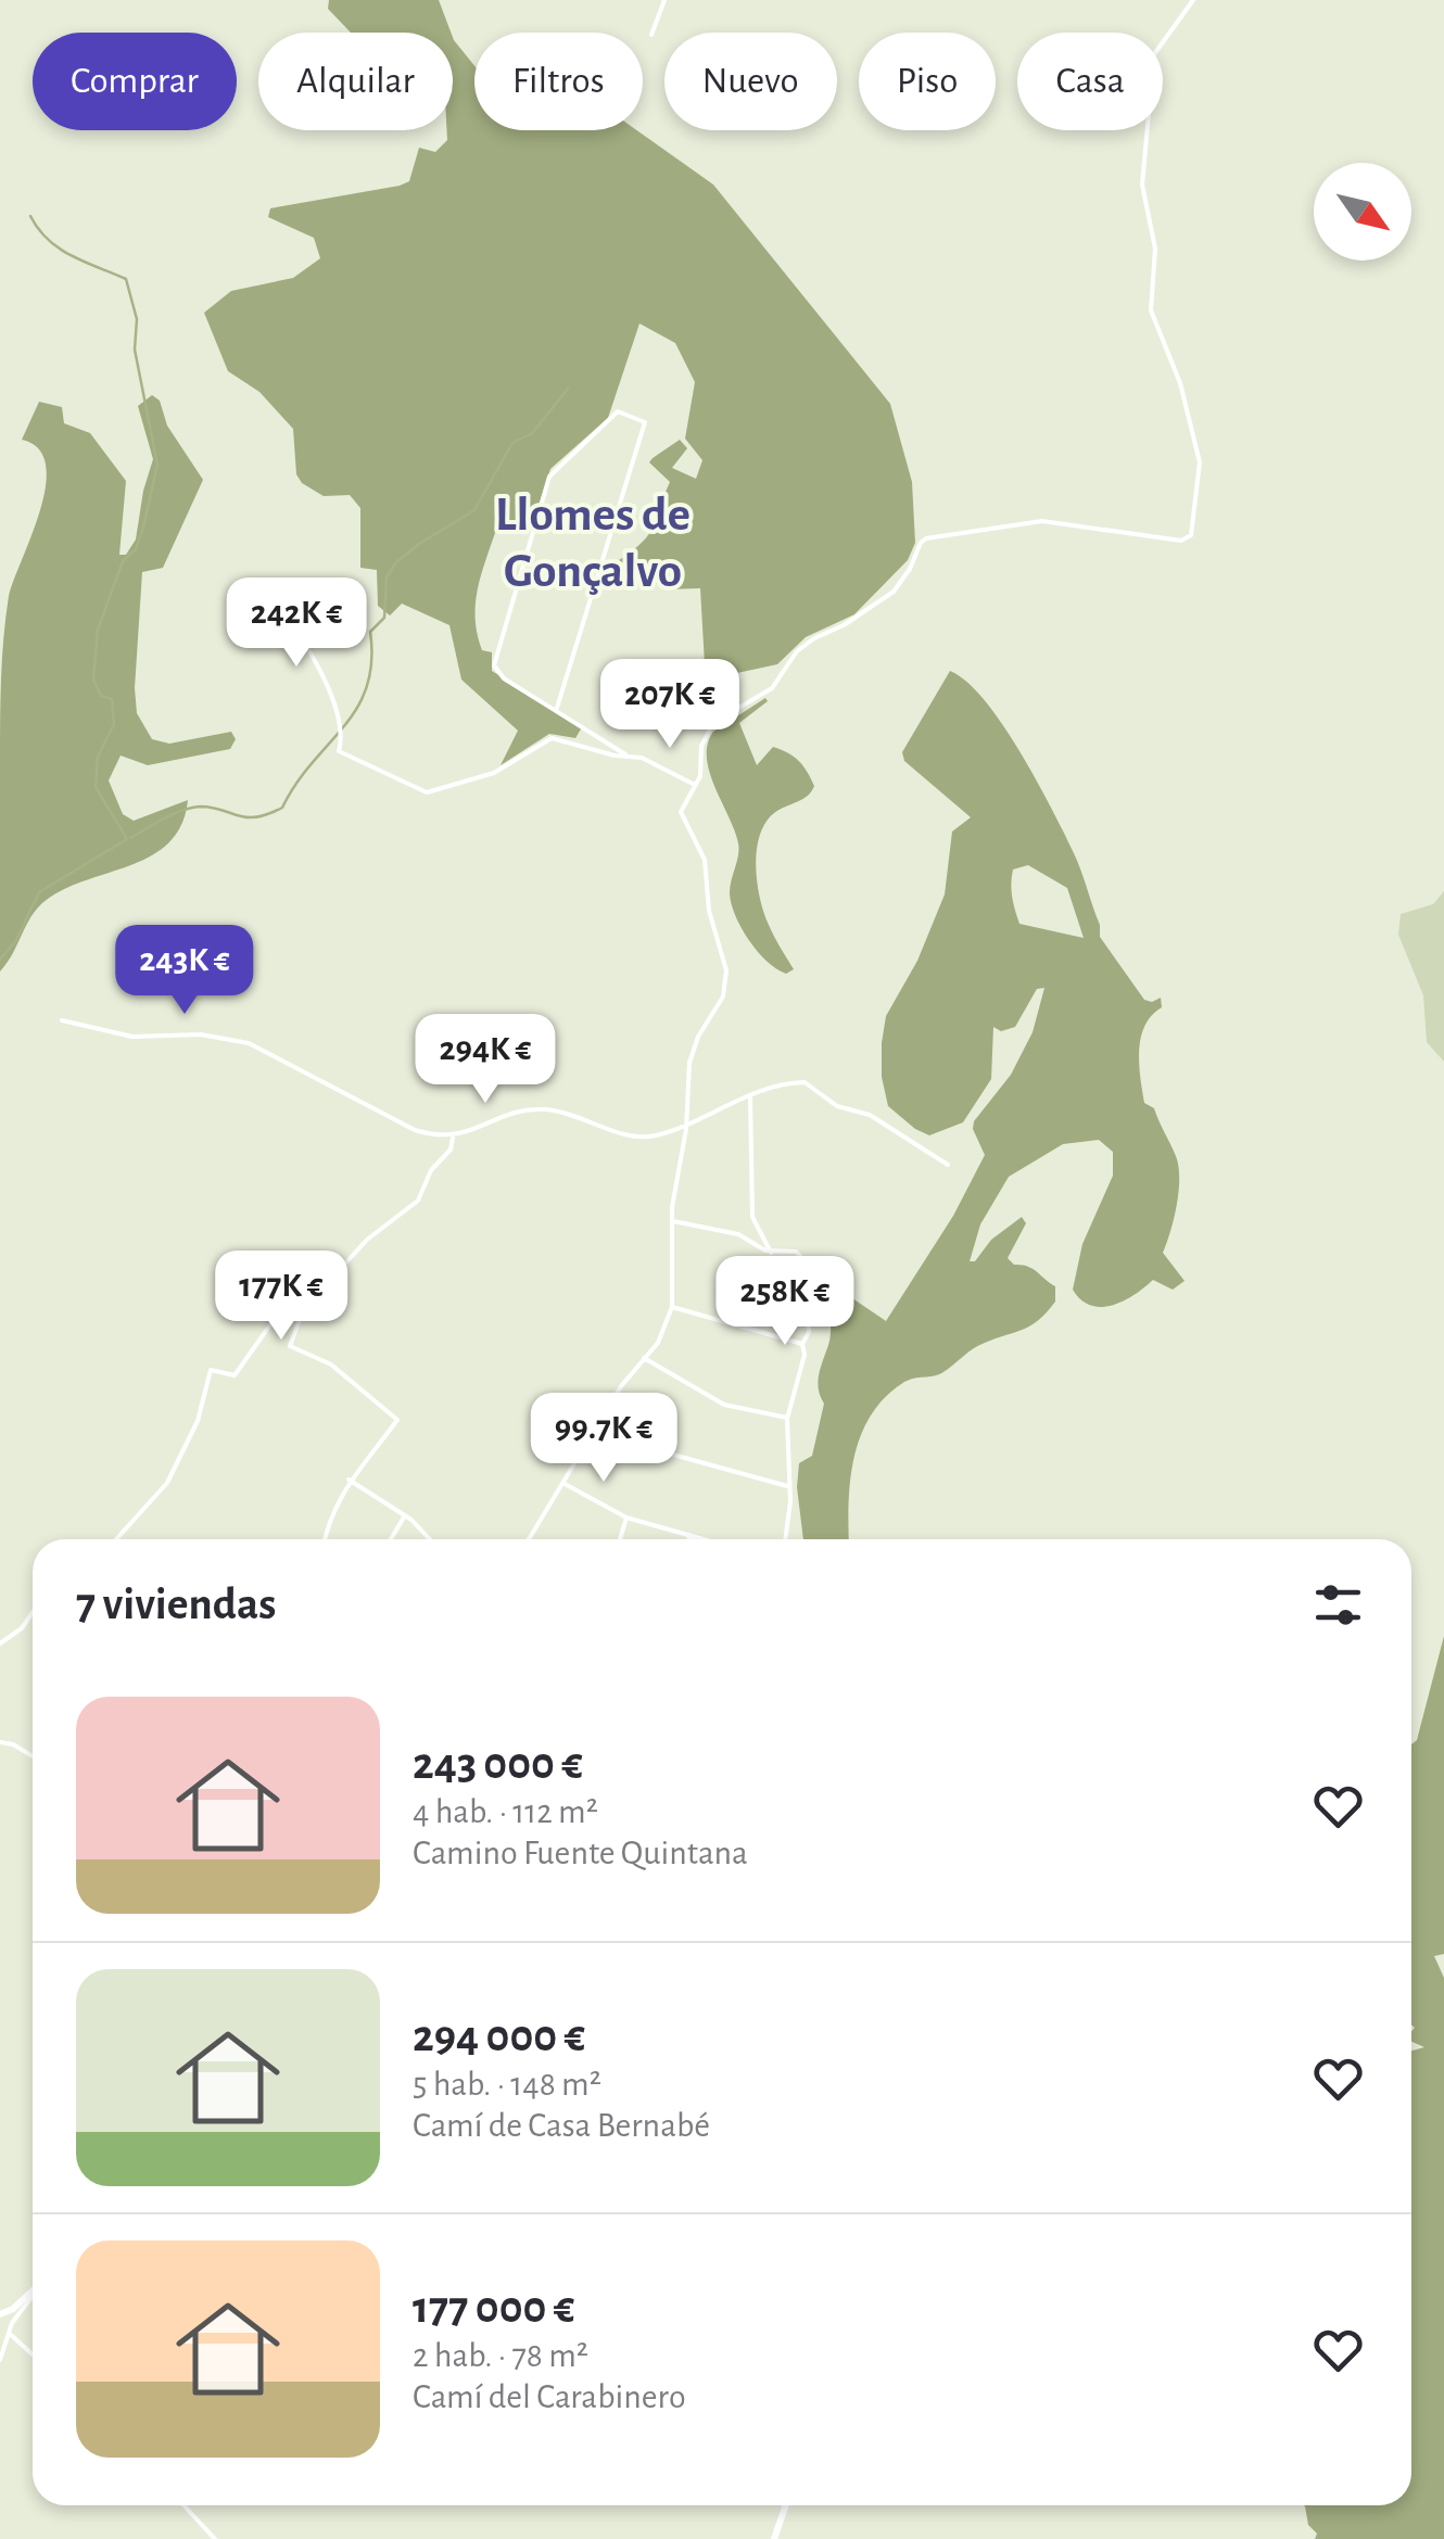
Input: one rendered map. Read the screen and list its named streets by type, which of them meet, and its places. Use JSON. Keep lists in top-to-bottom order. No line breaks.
{"districts":["Llomes de Gonçalvo"],"north":"bottom right","page":{"chip":["Comprar","Alquilar","Filtros","Nuevo","Piso","Casa"],"price":["242K €","207K €","243K €","294K €","177K €","258K €","99.7K €"],"heading":"7 viviendas","list":[{"name":"243 000 €","note":"4 hab. · 112 m² · Camino Fuente Quintana"},{"name":"294 000 €","note":"5 hab. · 148 m² · Camí de Casa Bernabé"},{"name":"177 000 €","note":"2 hab. · 78 m² · Camí del Carabinero"}]}}
